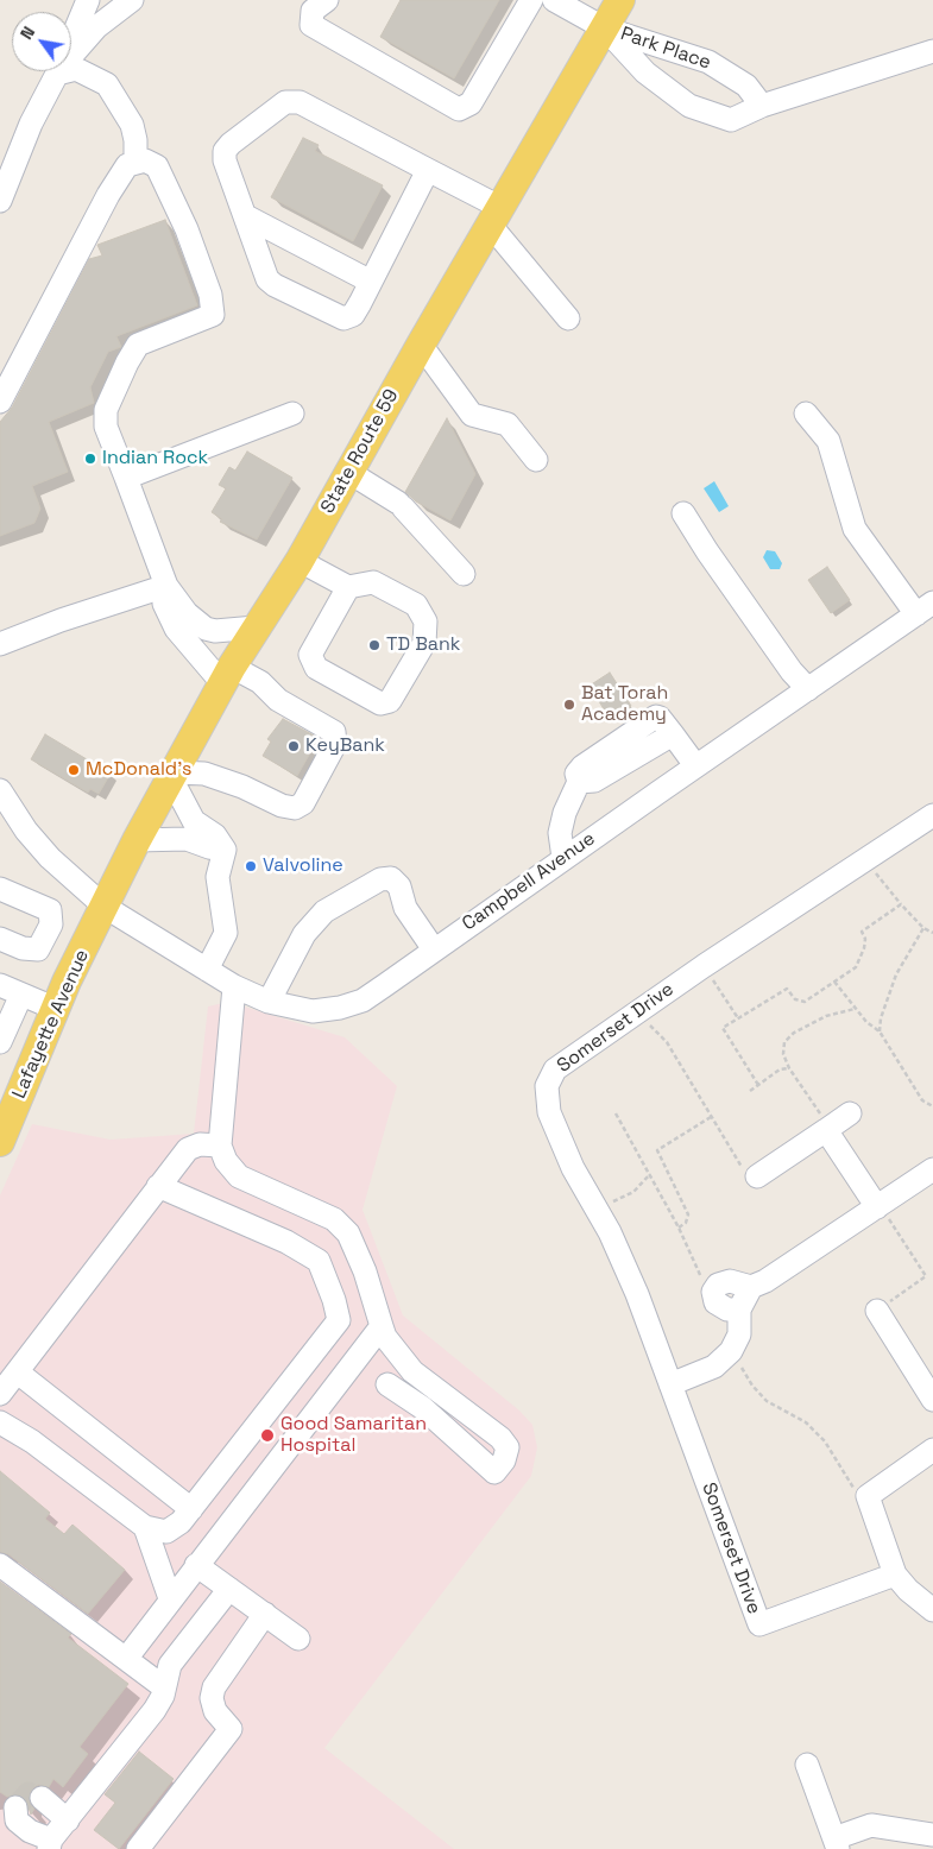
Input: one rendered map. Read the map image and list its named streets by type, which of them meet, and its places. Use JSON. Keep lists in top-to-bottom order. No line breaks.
{"streets":{"main road":["State Route 59","Lafayette Avenue"],"street":["Park Place","Campbell Avenue","Somerset Drive"]},"crossings":[["Park Place","State Route 59"],["State Route 59","Campbell Avenue"],["State Route 59","Lafayette Avenue"],["Campbell Avenue","Lafayette Avenue"]],"places":["Indian Rock","TD Bank","Bat Torah Academy","KeyBank","McDonald's","Valvoline","Good Samaritan Hospital"],"north":"top left"}
